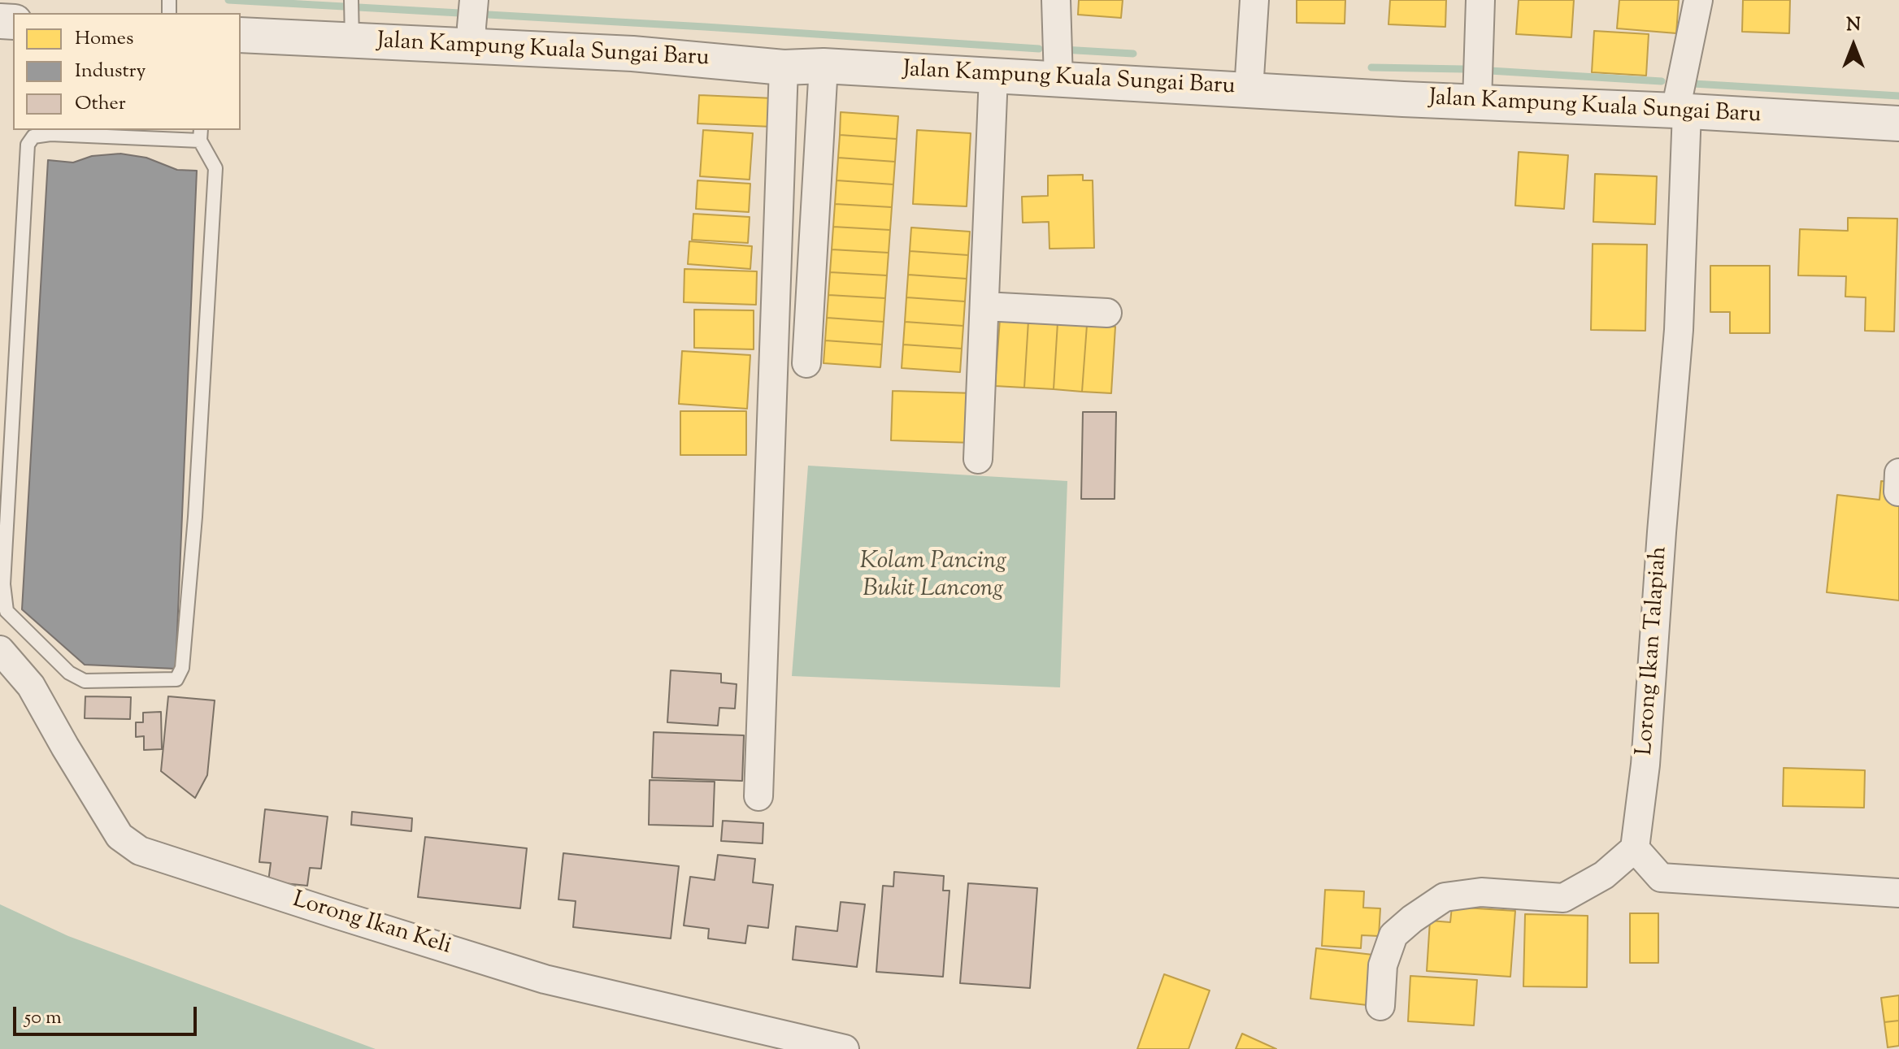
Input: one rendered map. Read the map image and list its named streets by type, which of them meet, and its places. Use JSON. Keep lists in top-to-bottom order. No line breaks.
{"streets":{"street":["Jalan Kampung Kuala Sungai Baru","Lorong Ikan Talapiah","Lorong Ikan Keli"]},"crossings":[["Jalan Kampung Kuala Sungai Baru","Lorong Ikan Talapiah"]],"water":["Kolam Pancing Bukit Lancong"],"legend":["Homes","Industry","Other"],"scale_bar":"50 m","north":"top"}
